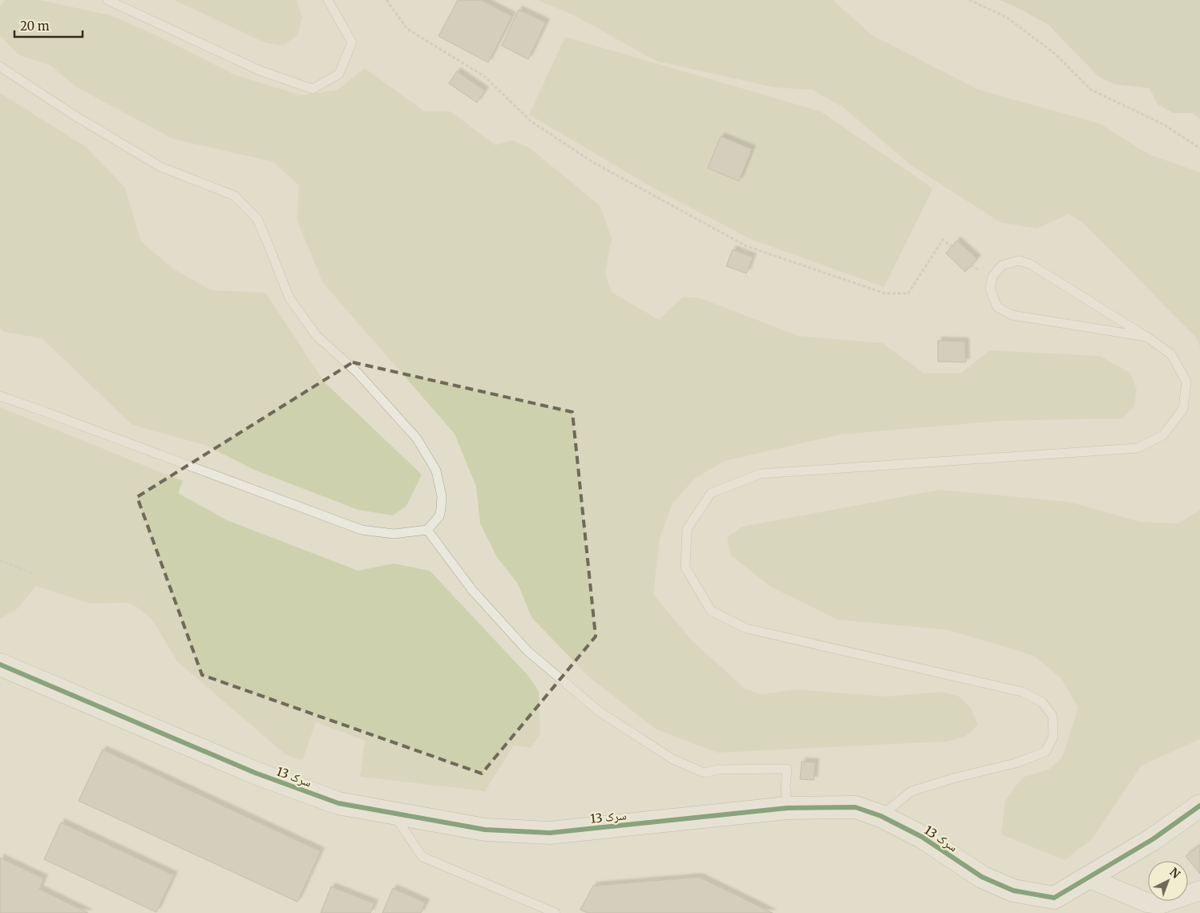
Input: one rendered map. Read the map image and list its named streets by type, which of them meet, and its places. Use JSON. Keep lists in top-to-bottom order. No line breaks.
{"streets":{"street":["سرک 13"]},"scale_bar":"20 m","north":"top right"}
